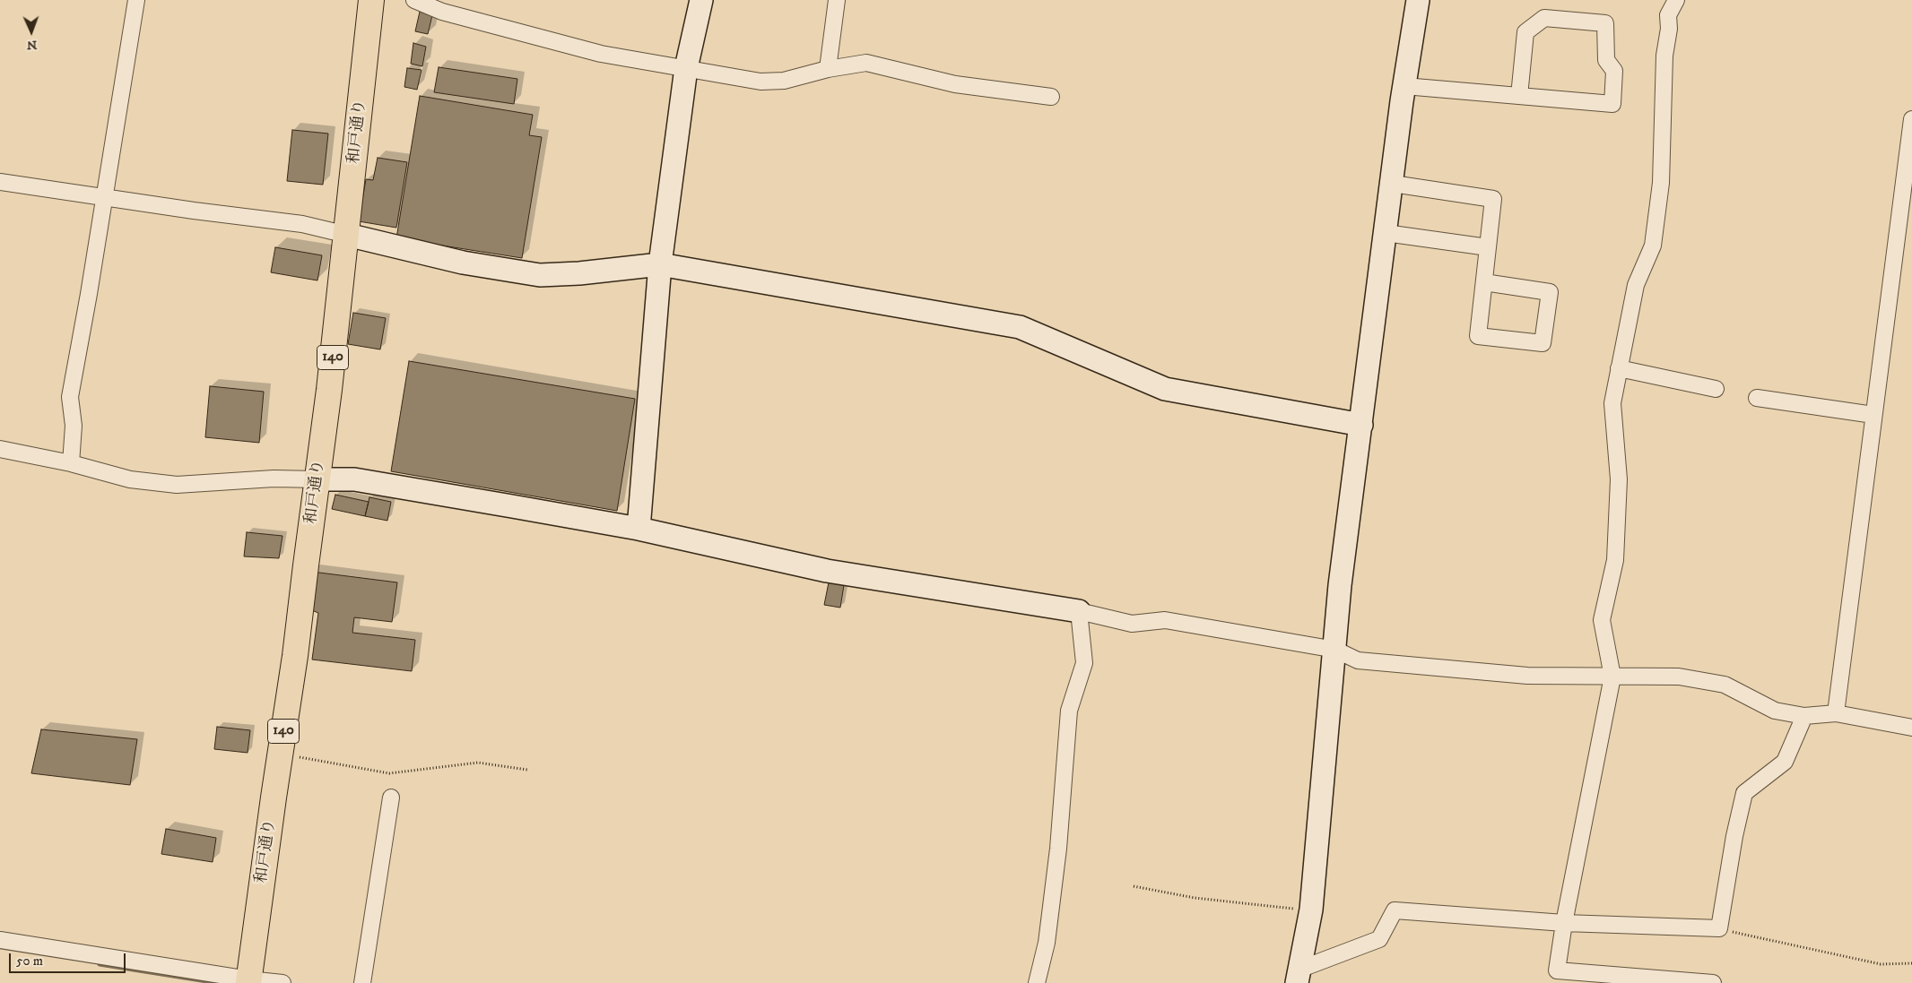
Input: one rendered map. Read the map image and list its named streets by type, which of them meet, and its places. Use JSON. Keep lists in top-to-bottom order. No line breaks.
{"streets":{"highway":["和戸通り","140"]},"scale_bar":"50 m","north":"bottom"}
